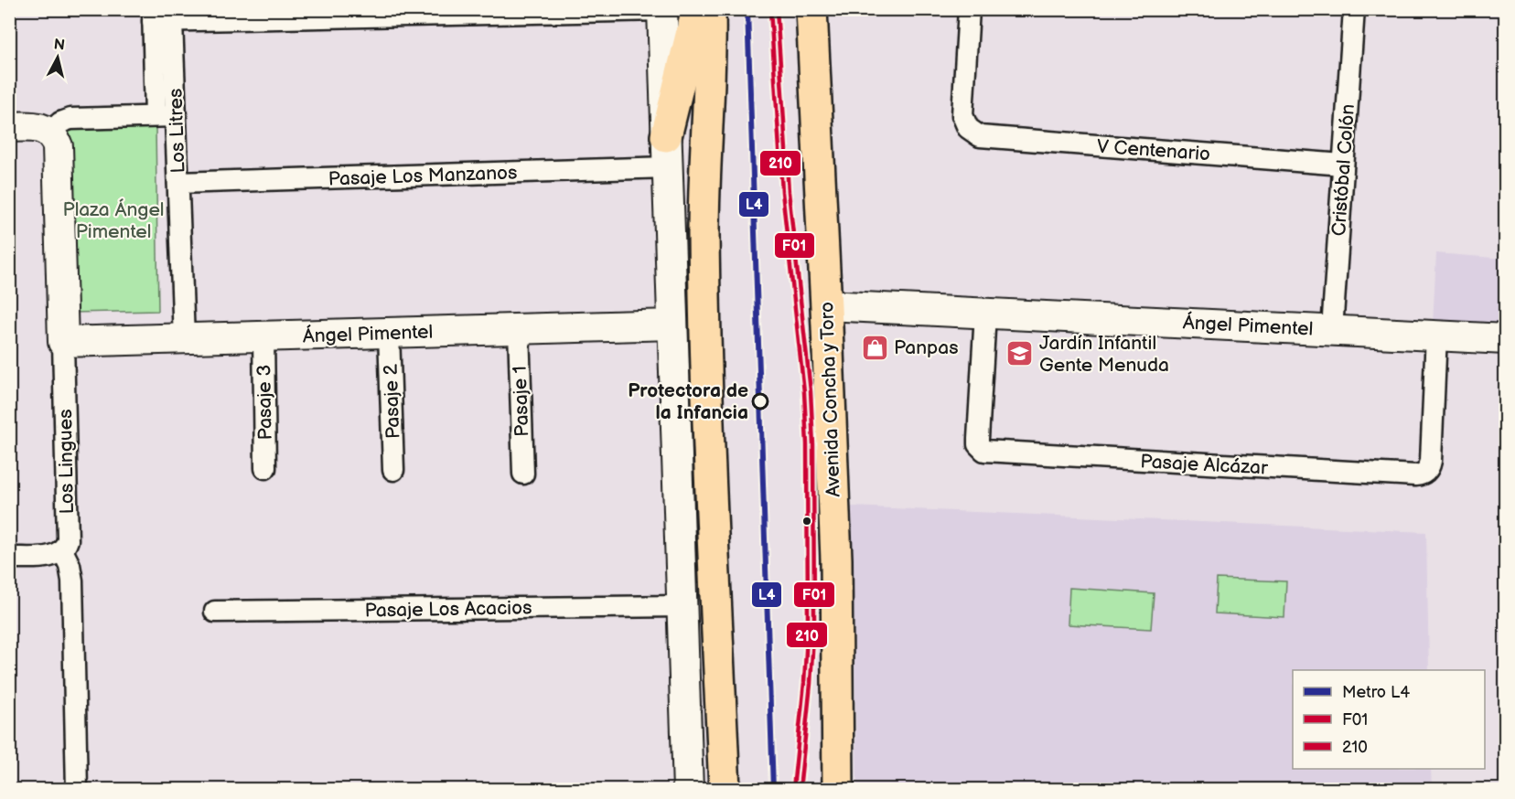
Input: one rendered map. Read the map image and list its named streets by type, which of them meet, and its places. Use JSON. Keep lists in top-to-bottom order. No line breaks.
{"streets":{"main road":["Avenida Concha y Toro"],"street":["Los Litres","V Centenario","Cristóbal Colón","Pasaje Los Manzanos","Ángel Pimentel","Pasaje 2","Pasaje 1","Pasaje 3","Los Lingues","Pasaje Alcázar","Pasaje Los Acacios"]},"crossings":[["Los Litres","Pasaje Los Manzanos"],["Los Litres","Ángel Pimentel"],["V Centenario","Cristóbal Colón"],["Cristóbal Colón","Ángel Pimentel"],["Ángel Pimentel","Avenida Concha y Toro"],["Ángel Pimentel","Pasaje 2"],["Ángel Pimentel","Pasaje 1"],["Ángel Pimentel","Pasaje 3"],["Ángel Pimentel","Los Lingues"],["Ángel Pimentel","Pasaje Alcázar"]],"parks":["Plaza Ángel Pimentel"],"places":{"shop":["Panpas"],"school or university":["Jardín Infantil Gente Menuda"],"other":["Protectora de la Infancia"]},"lines":["metro line L4","transit line F01","transit line 210"],"legend":["Metro L4","F01","210"],"north":"top"}
